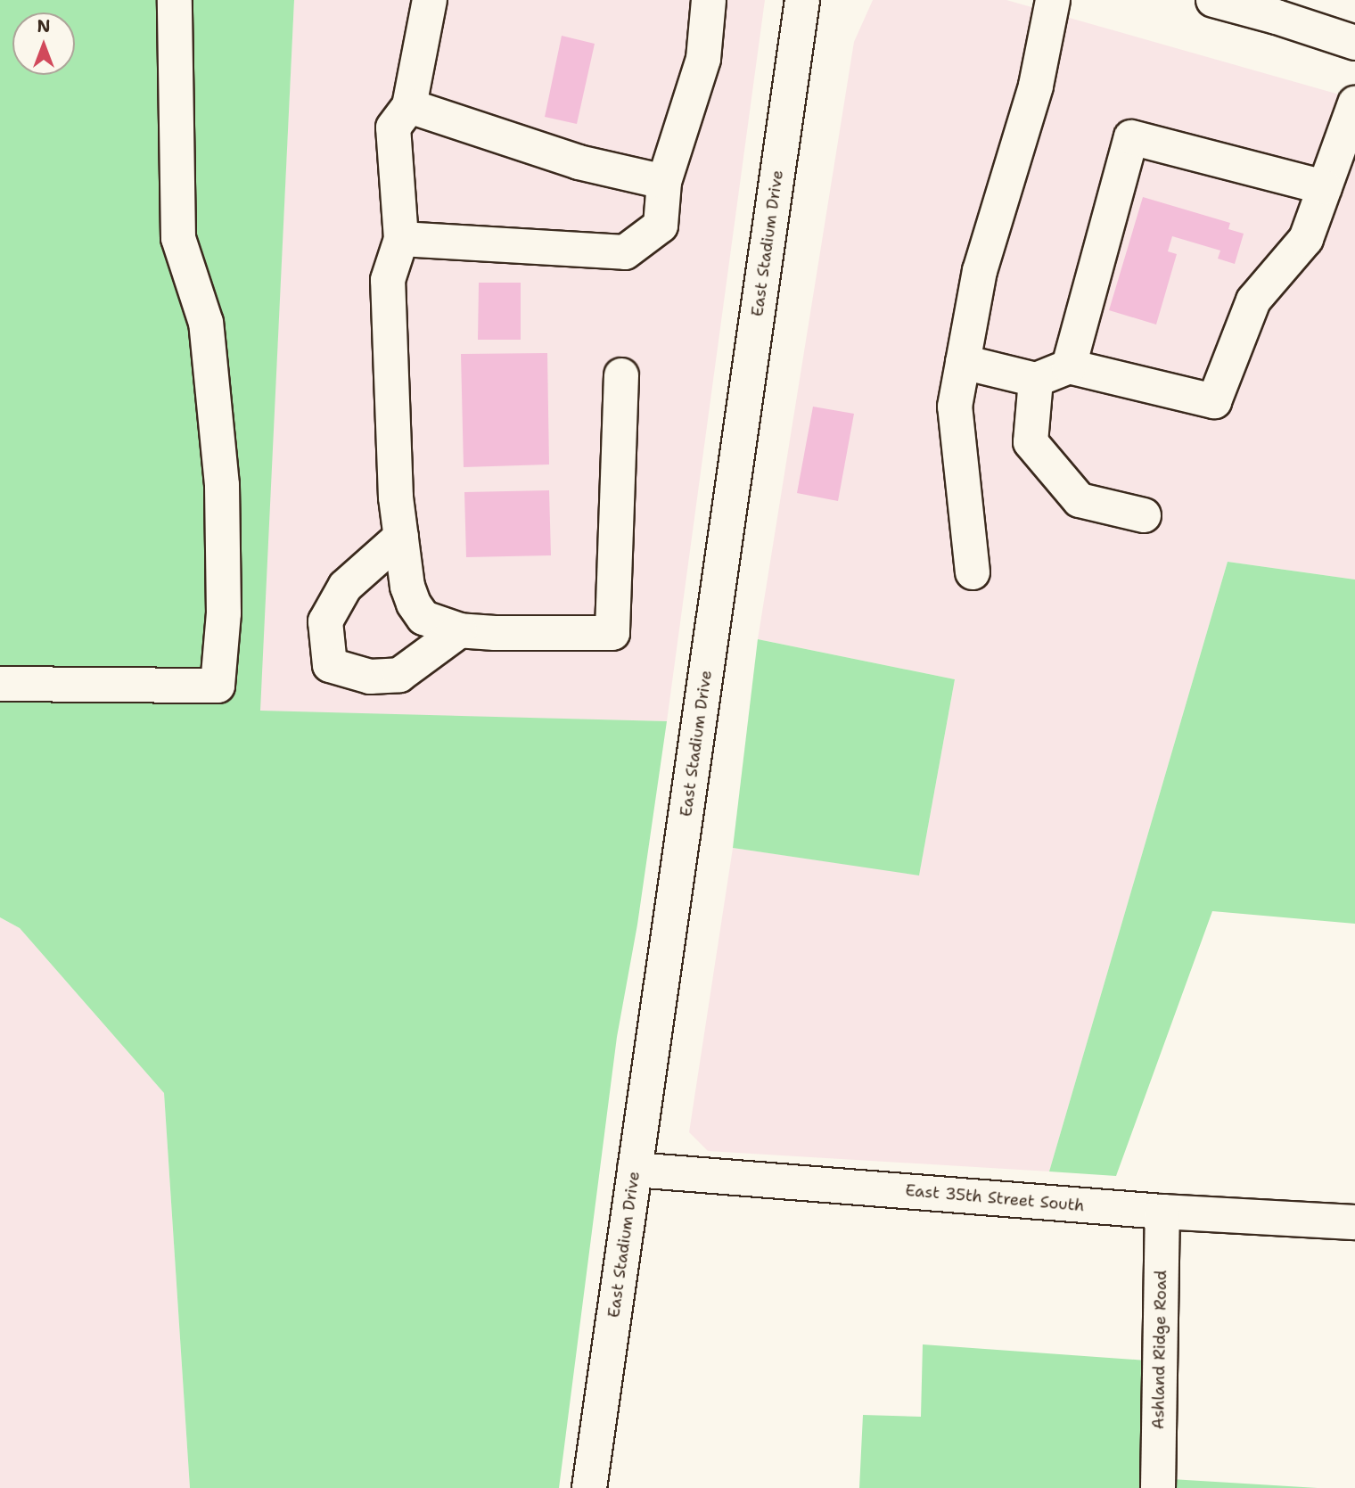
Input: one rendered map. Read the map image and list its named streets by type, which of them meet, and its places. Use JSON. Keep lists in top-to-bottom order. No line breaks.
{"streets":{"main road":["East Stadium Drive","East 35th Street South","Ashland Ridge Road"]},"crossings":[["East Stadium Drive","East 35th Street South"],["East 35th Street South","Ashland Ridge Road"]],"north":"top"}
